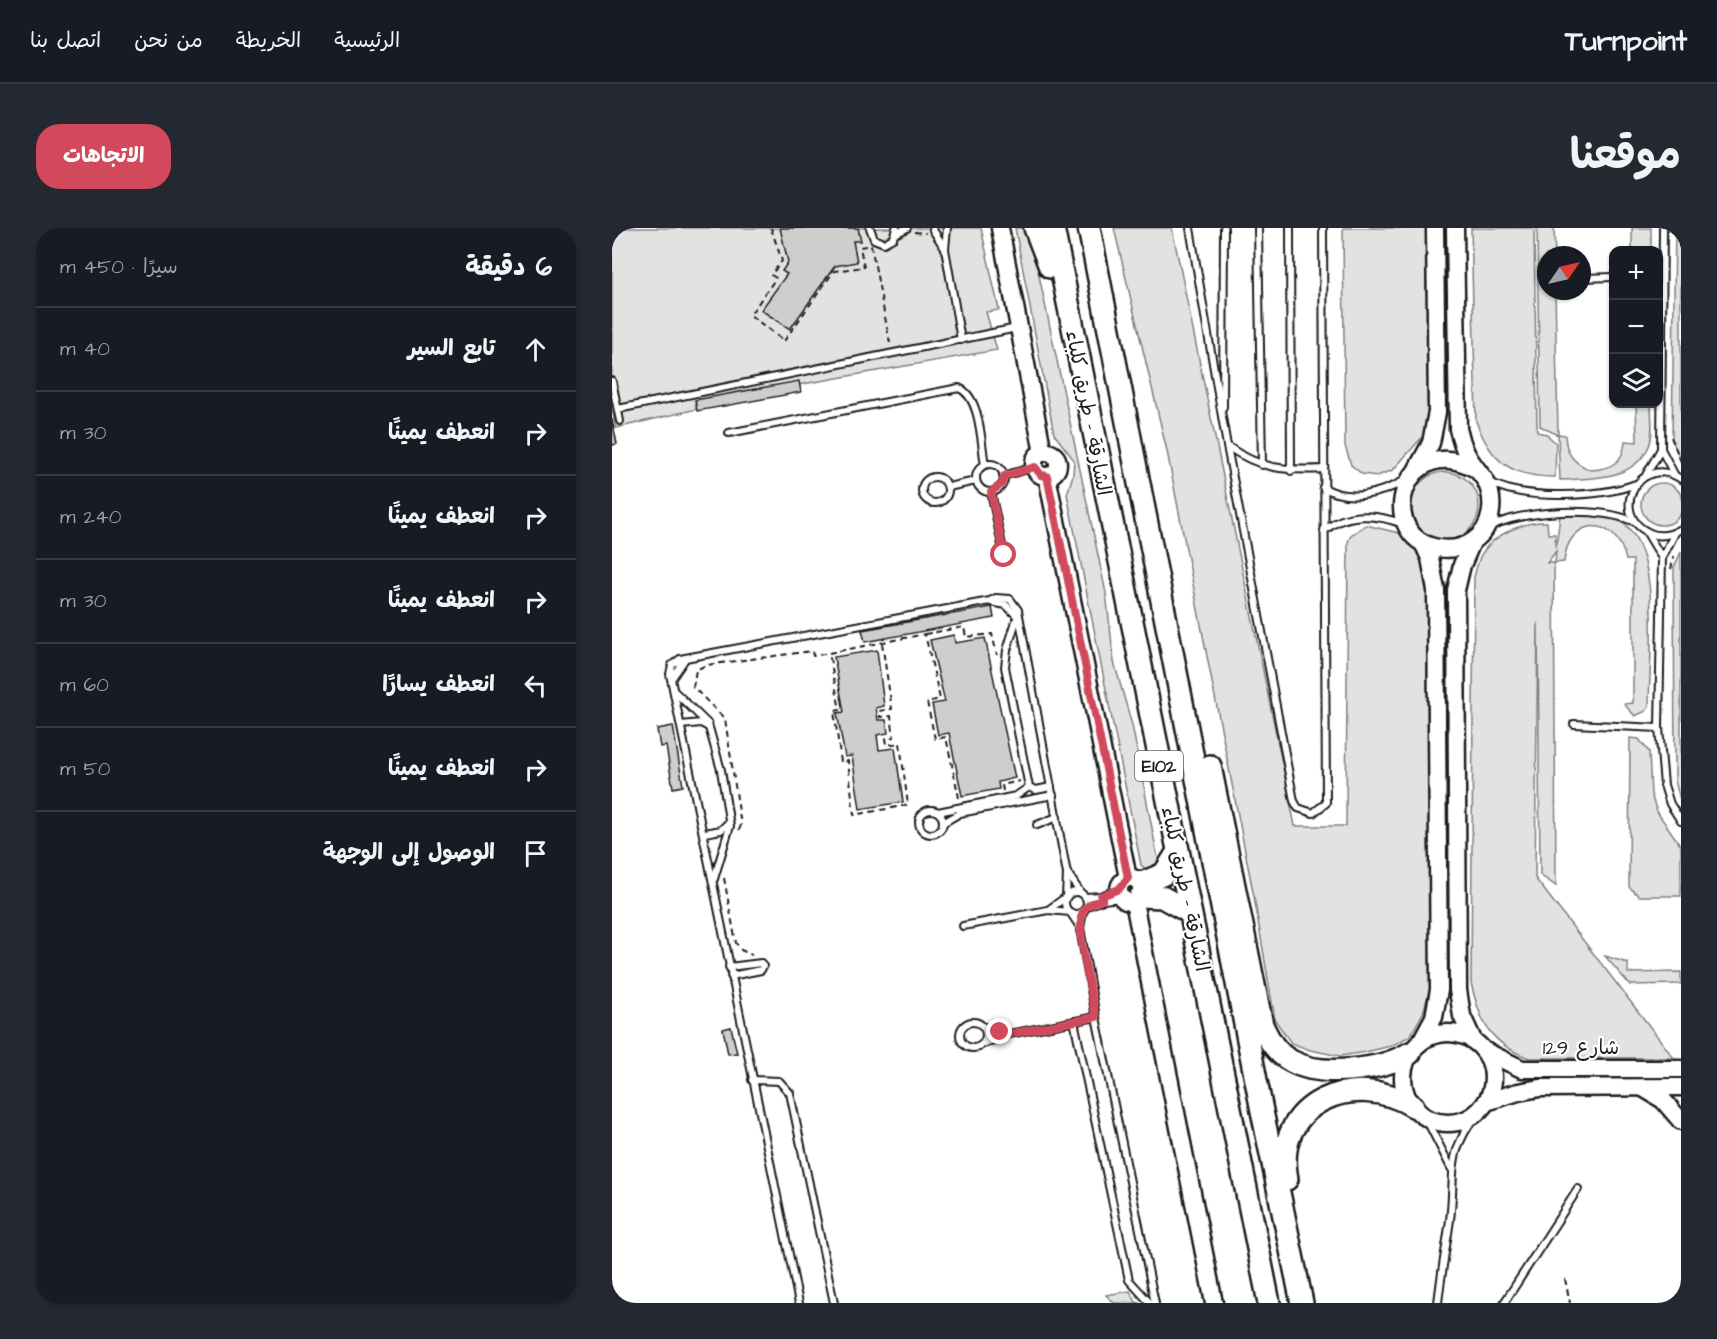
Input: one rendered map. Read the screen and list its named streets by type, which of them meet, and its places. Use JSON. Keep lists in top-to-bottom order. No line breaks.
{"streets":{"highway":["الشارقة - طريق كلباء","E102"],"street":["شارع 129"]},"north":"top right","page":{"header":"Turnpoint","nav":["الرئيسية","الخريطة","من نحن","اتصل بنا"],"title":"موقعنا","buttons":"الاتجاهات","heading":["6 دقيقة","سيرًا · 450 m"],"map_buttons":["+","−"],"list":[["تابع السير","40 m"],["انعطف يمينًا","30 m"],["انعطف يمينًا","240 m"],["انعطف يمينًا","30 m"],["انعطف يسارًا","60 m"],["انعطف يمينًا","50 m"],"الوصول إلى الوجهة"]}}
